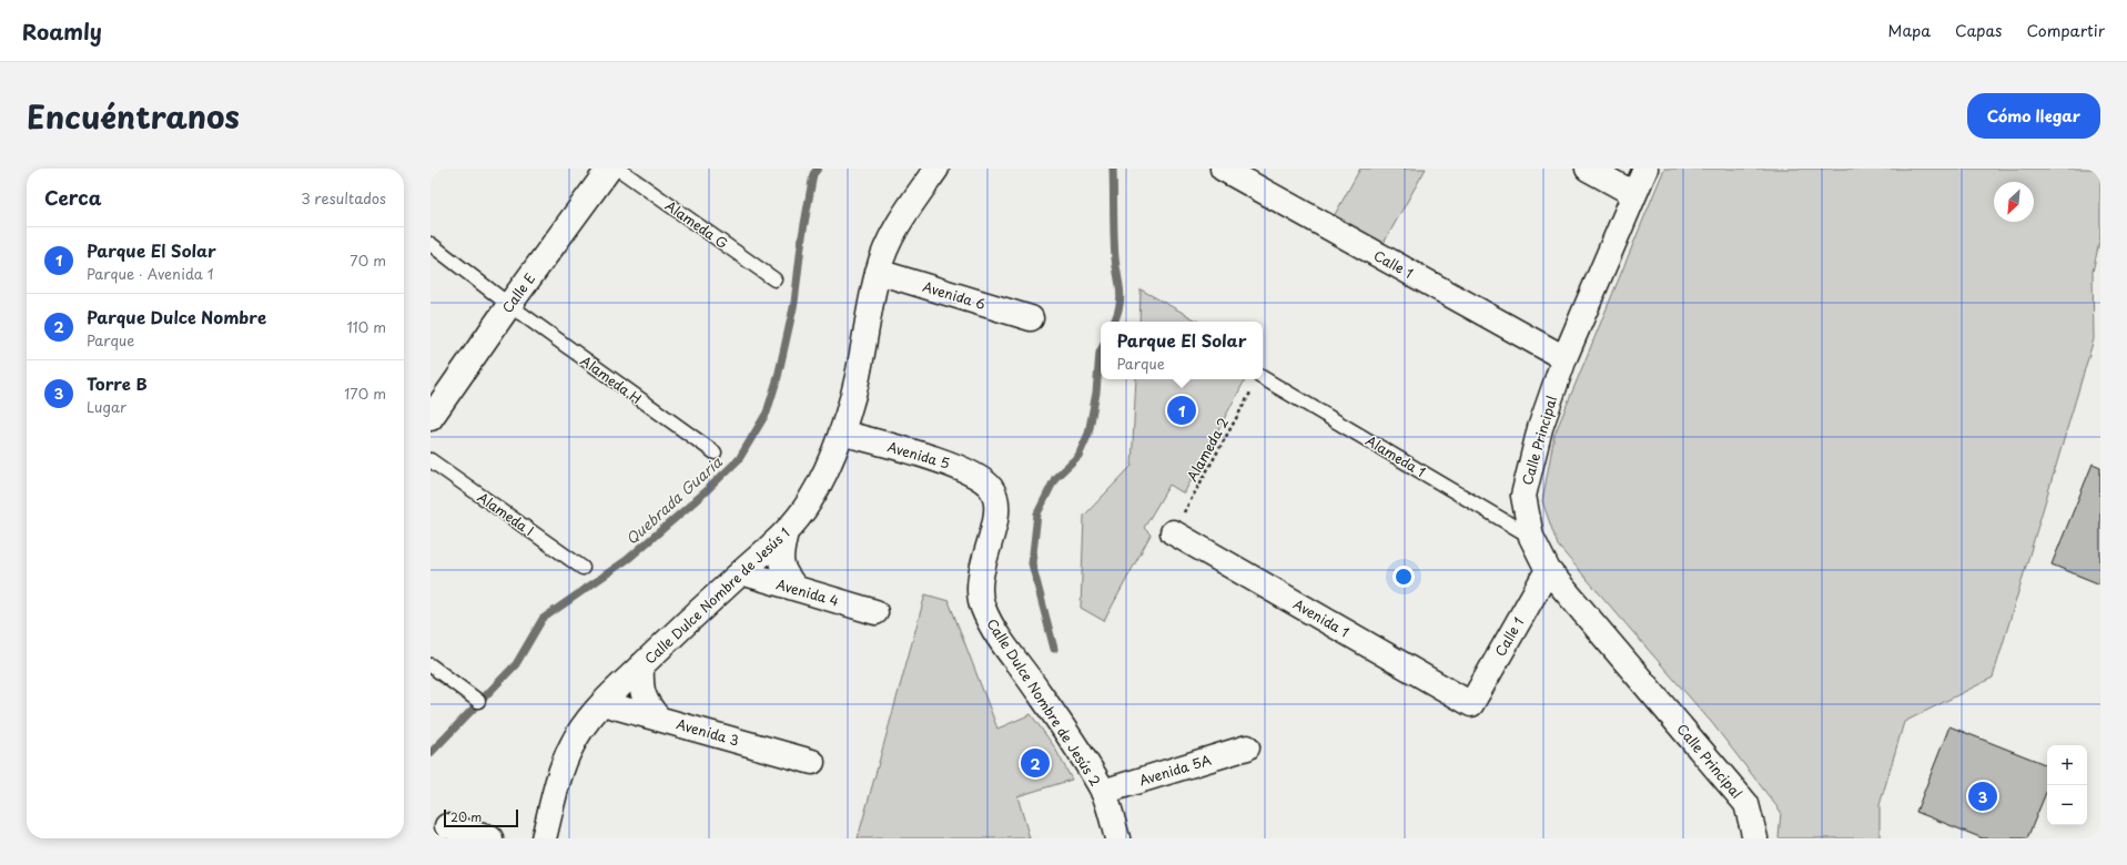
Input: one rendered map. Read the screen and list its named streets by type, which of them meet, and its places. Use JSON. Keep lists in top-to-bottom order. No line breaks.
{"streets":{"street":["Calle 1","Calle E","Avenida 6","Calle Principal","Avenida 5","Avenida 4","Calle Dulce Nombre de Jesús 1","Avenida 1","Calle Dulce Nombre de Jesús 2","Avenida 3","Avenida 5A"],"lane":["Alameda G","Alameda H","Alameda 1","Alameda I"],"path":["Alameda 2"]},"crossings":[["Calle 1","Calle Principal"],["Calle 1","Avenida 1"],["Calle E","Alameda H"],["Avenida 6","Calle Dulce Nombre de Jesús 1"],["Calle Principal","Alameda 1"],["Alameda 2","Avenida 1"],["Avenida 5","Calle Dulce Nombre de Jesús 1"],["Avenida 5","Calle Dulce Nombre de Jesús 2"],["Avenida 4","Calle Dulce Nombre de Jesús 1"],["Calle Dulce Nombre de Jesús 1","Avenida 3"],["Calle Dulce Nombre de Jesús 2","Avenida 5A"]],"water":["Quebrada Guaria"],"scale_bar":"20 m","north":"bottom left","page":{"header":"Roamly","nav":["Mapa","Capas","Compartir"],"title":"Encuéntranos","buttons":"Cómo llegar","heading":["Cerca","3 resultados"],"list":[{"mark":"1","name":"Parque El Solar","note":"Parque · Avenida 1","value":"70 m"},{"mark":"2","name":"Parque Dulce Nombre","note":"Parque","value":"110 m"},{"mark":"3","name":"Torre B","note":"Lugar","value":"170 m"}],"popup":["Parque El Solar","Parque"],"pins":["1","2","3"],"map_buttons":["+","−"],"scale":"20 m"}}
